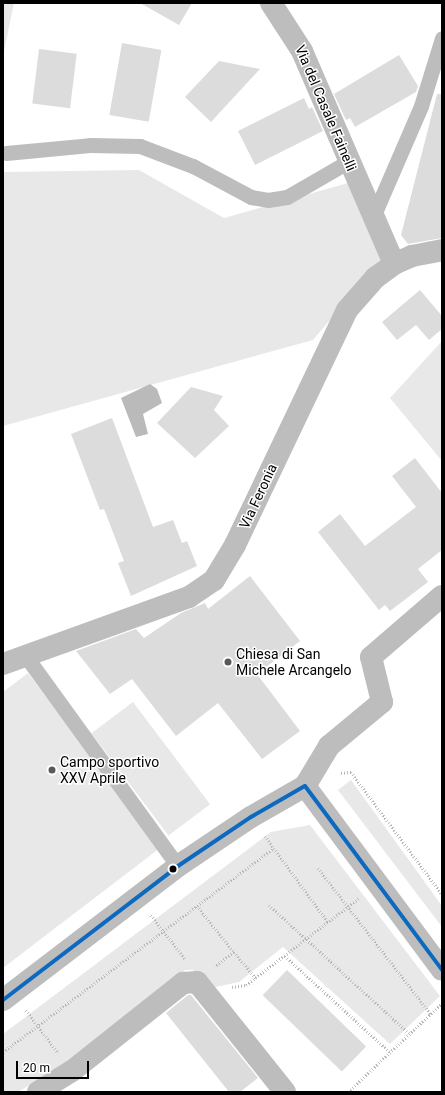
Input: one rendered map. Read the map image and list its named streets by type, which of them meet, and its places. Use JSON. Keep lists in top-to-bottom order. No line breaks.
{"streets":{"street":["Via del Casale Fainelli","Via Feronia"]},"crossings":[["Via del Casale Fainelli","Via Feronia"]],"places":["Chiesa di San Michele Arcangelo","Campo sportivo XXV Aprile"],"scale_bar":"20 m"}
